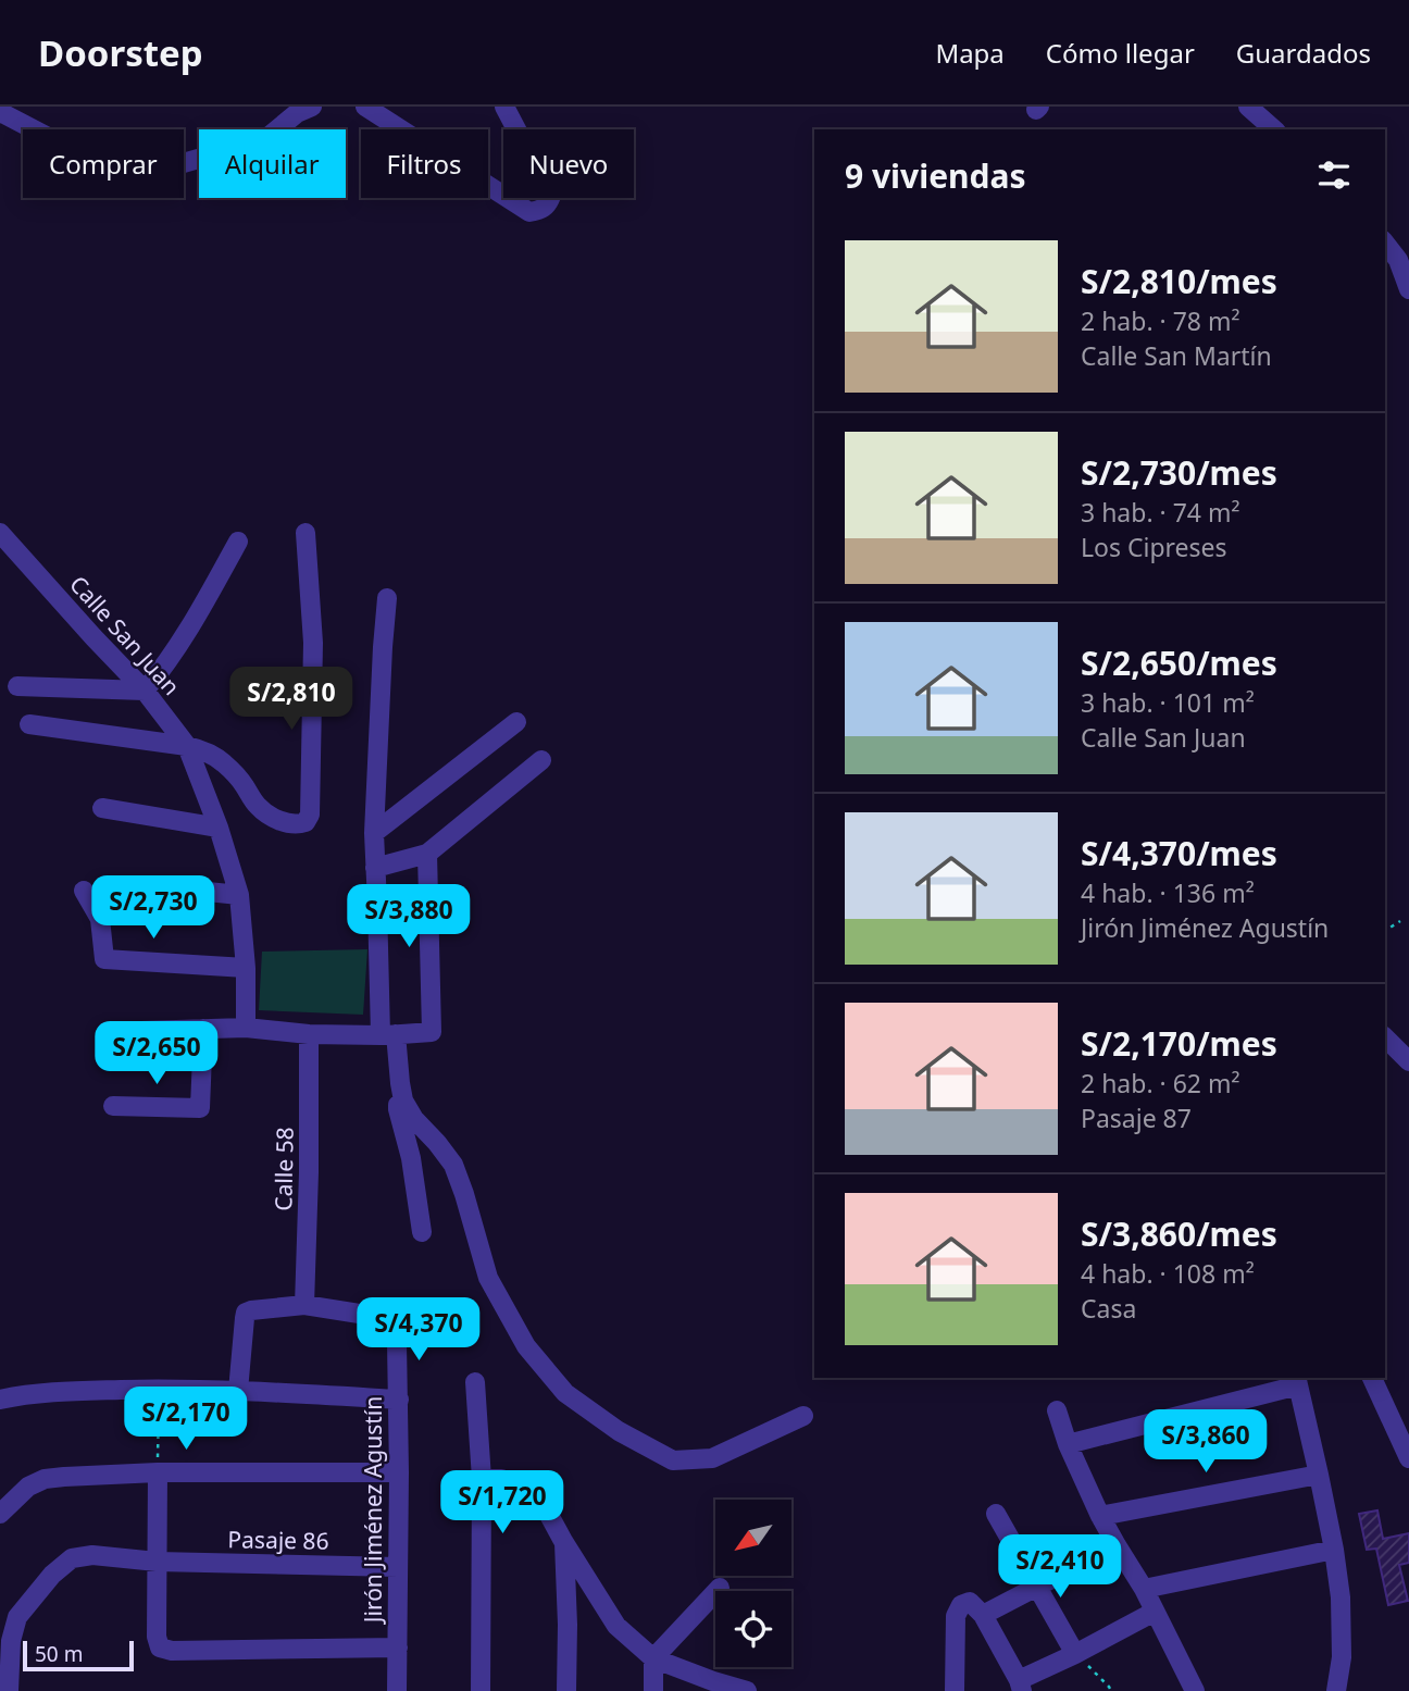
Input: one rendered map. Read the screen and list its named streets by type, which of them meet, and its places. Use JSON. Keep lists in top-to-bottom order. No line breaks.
{"streets":{"street":["Calle San Juan","Calle 58","Jirón Jiménez Agustín","Pasaje 86"]},"crossings":[["Calle 58","Jirón Jiménez Agustín"],["Jirón Jiménez Agustín","Pasaje 86"]],"scale_bar":"50 m","north":"bottom left","page":{"header":"Doorstep","nav":["Mapa","Cómo llegar","Guardados"],"chip":["Comprar","Alquilar","Filtros","Nuevo"],"heading":"9 viviendas","list":[{"name":"S/2,810/mes","note":"2 hab. · 78 m² · Calle San Martín"},{"name":"S/2,730/mes","note":"3 hab. · 74 m² · Los Cipreses"},{"name":"S/2,650/mes","note":"3 hab. · 101 m² · Calle San Juan"},{"name":"S/4,370/mes","note":"4 hab. · 136 m² · Jirón Jiménez Agustín"},{"name":"S/2,170/mes","note":"2 hab. · 62 m² · Pasaje 87"},{"name":"S/3,860/mes","note":"4 hab. · 108 m² · Casa"}],"price":["S/2,810","S/2,730","S/3,880","S/2,650","S/4,370","S/2,170","S/3,860","S/1,720","S/2,410"],"scale":"50 m"}}
